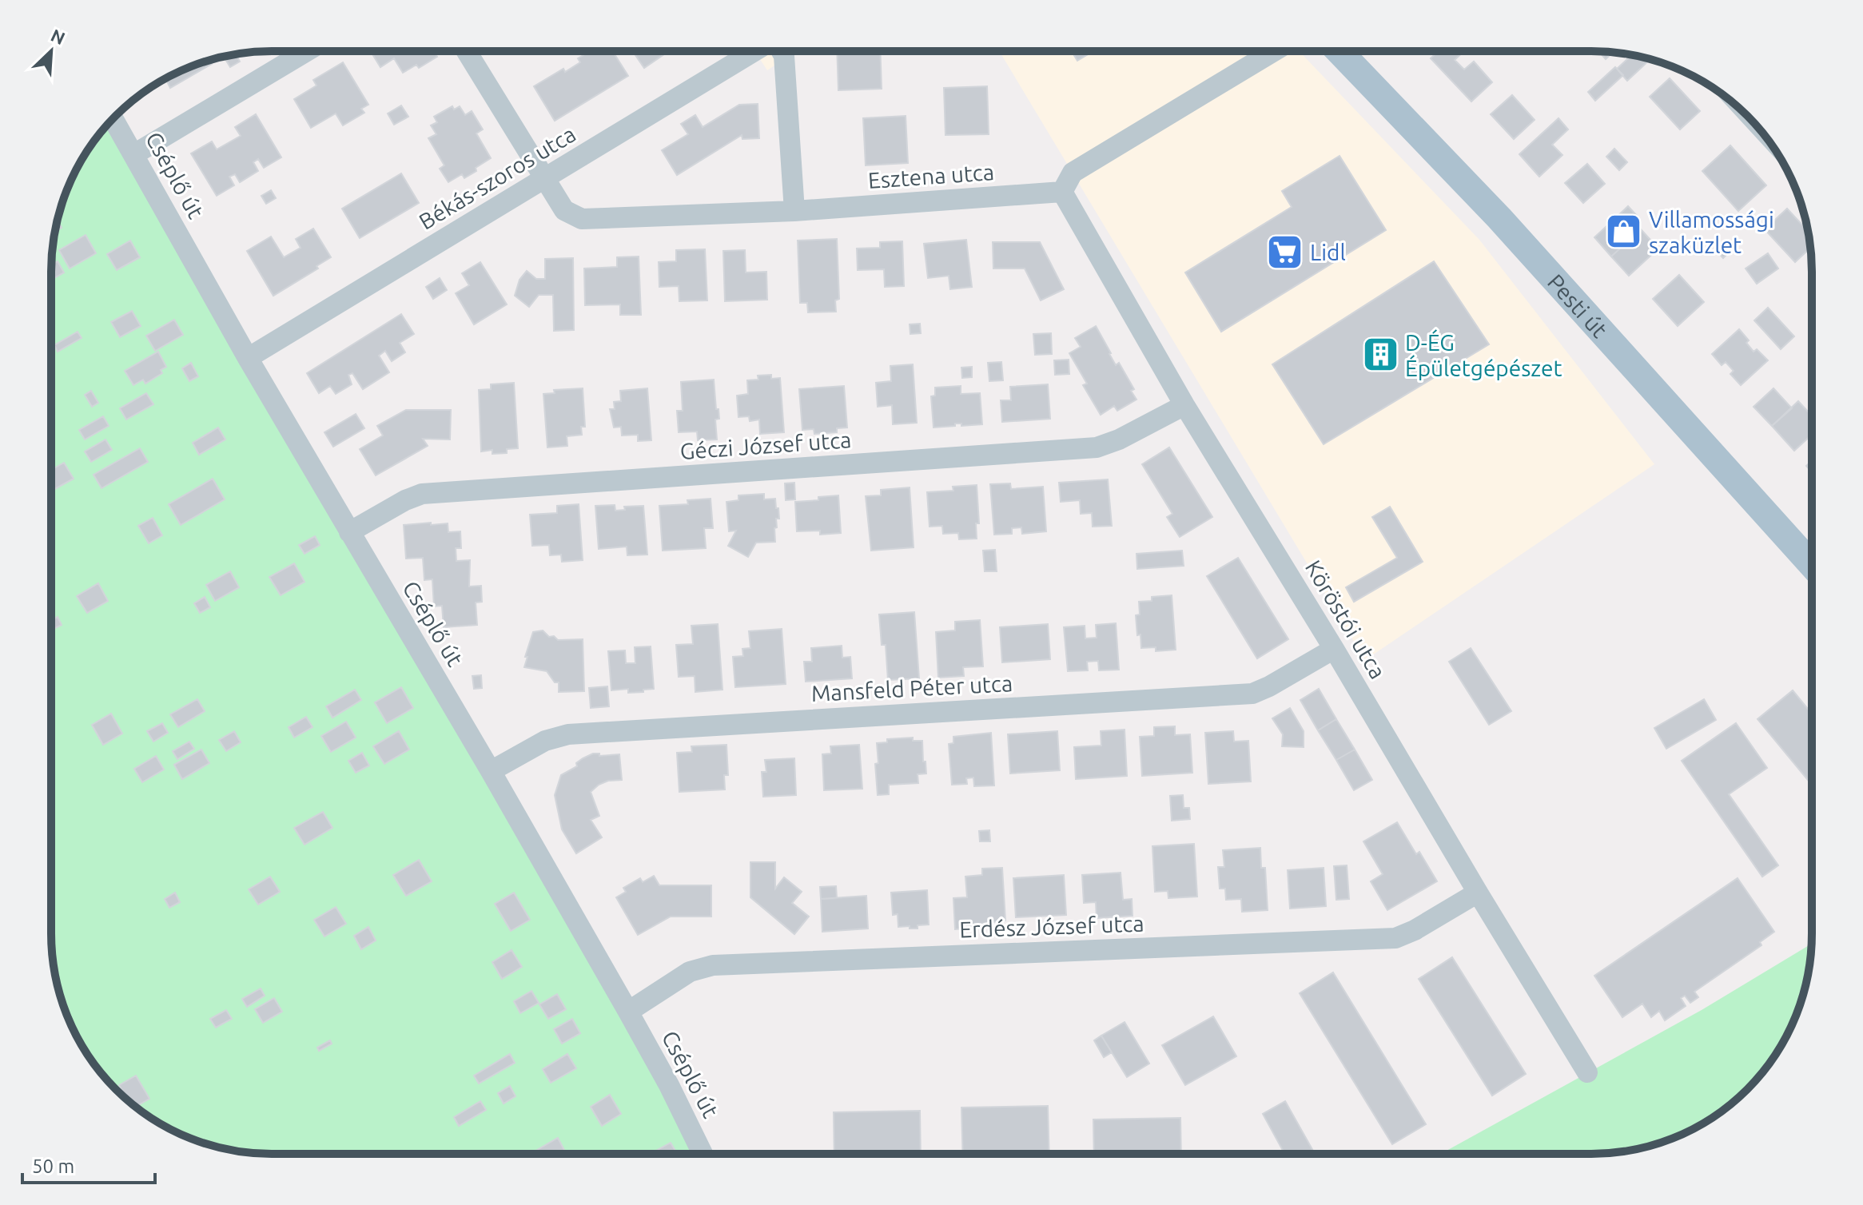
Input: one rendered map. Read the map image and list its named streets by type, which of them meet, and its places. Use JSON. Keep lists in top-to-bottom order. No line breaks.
{"streets":{"main road":["Pesti út"],"street":["Cséplő út","Esztena utca","Békás-szoros utca","Géczi József utca","Köröstói utca","Mansfeld Péter utca","Erdész József utca"]},"crossings":[["Cséplő út","Békás-szoros utca"],["Cséplő út","Géczi József utca"],["Cséplő út","Mansfeld Péter utca"],["Cséplő út","Erdész József utca"],["Esztena utca","Békás-szoros utca"],["Esztena utca","Köröstói utca"],["Géczi József utca","Köröstói utca"],["Köröstói utca","Mansfeld Péter utca"],["Köröstói utca","Erdész József utca"]],"places":{"shop":["Villamossági szaküzlet"],"supermarket":["Lidl"],"building":["D-ÉG Épületgépészet"]},"scale_bar":"50 m","north":"top right"}
